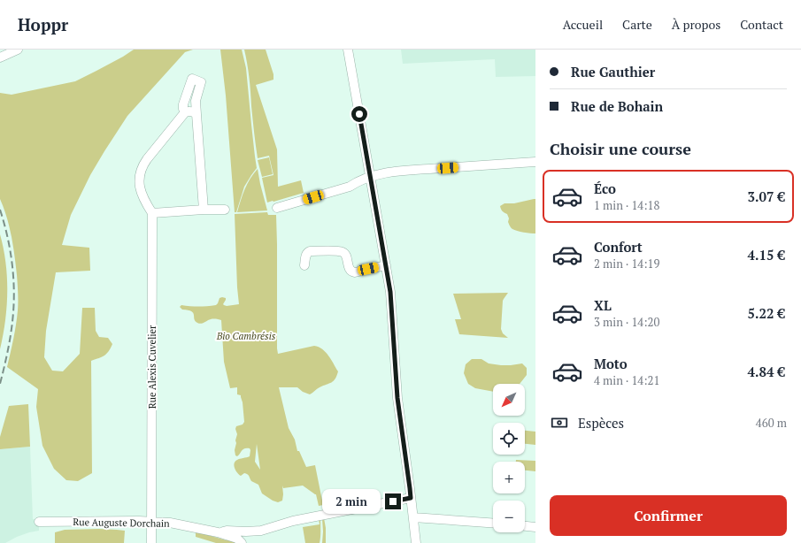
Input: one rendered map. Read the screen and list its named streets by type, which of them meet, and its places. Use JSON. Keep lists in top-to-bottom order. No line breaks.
{"streets":{"street":["Rue Alexis Cuvelier","Rue Auguste Dorchain"]},"crossings":[["Rue Alexis Cuvelier","Rue Auguste Dorchain"]],"parks":["Bio Cambrésis"],"north":"bottom left","page":{"header":"Hoppr","nav":["Accueil","Carte","À propos","Contact"],"banner":["Rue Gauthier","Rue de Bohain"],"heading":"Choisir une course","list":[{"name":"Éco","note":"1 min · 14:18","value":"3.07 €"},{"name":"Confort","note":"2 min · 14:19","value":"4.15 €"},{"name":"XL","note":"3 min · 14:20","value":"5.22 €"},{"name":"Moto","note":"4 min · 14:21","value":"4.84 €"}],"map_buttons":["+","−"],"pay":["Espèces","460 m"],"buttons":"Confirmer","bubble":"2 min"}}
